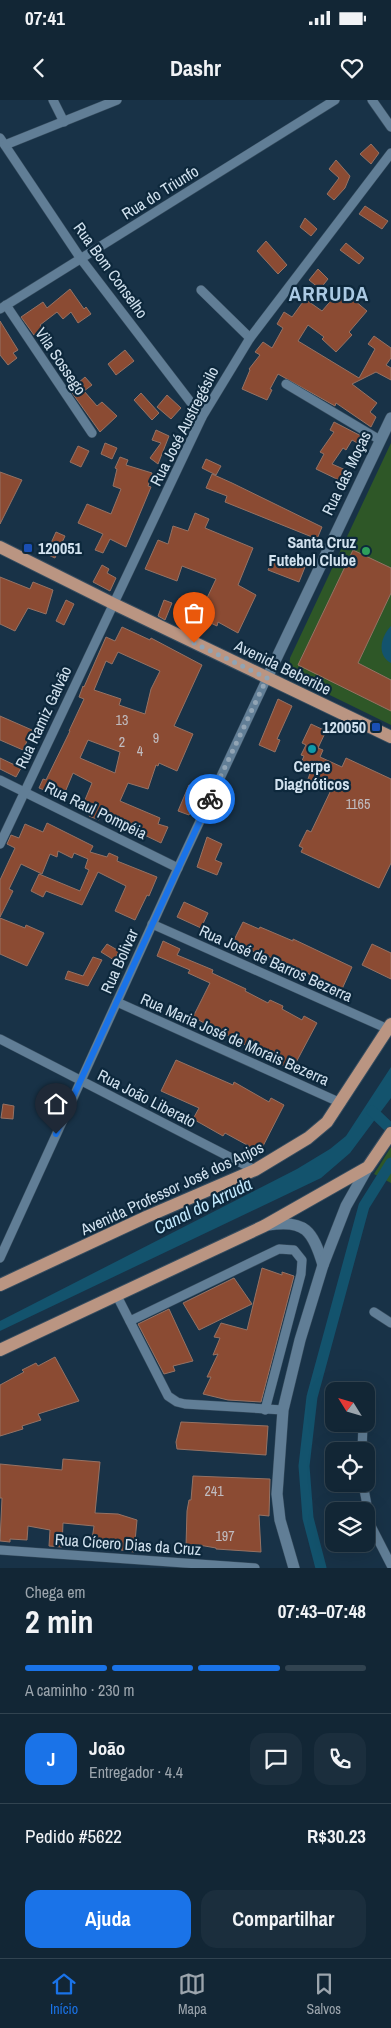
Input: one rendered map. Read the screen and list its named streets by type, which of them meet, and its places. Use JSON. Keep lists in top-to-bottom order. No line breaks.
{"streets":{"main road":["Avenida Beberibe","Avenida Professor José dos Anjos"],"street":["Rua do Triunfo","Rua Bom Conselho","Vila Sossego","Rua José Austregésilo","Rua das Moças","Rua Ramiz Galvão","Rua Raul Pompéia","Rua Bolivar","Rua José de Barros Bezerra","Rua Maria José de Morais Bezerra","Rua João Liberato","Rua Cícero Dias da Cruz"]},"crossings":[["Rua do Triunfo","Rua Bom Conselho"],["Rua do Triunfo","Vila Sossego"],["Rua Bom Conselho","Rua José Austregésilo"],["Rua José Austregésilo","Avenida Beberibe"],["Rua José Austregésilo","Rua Ramiz Galvão"],["Rua das Moças","Avenida Beberibe"],["Rua das Moças","Rua Bolivar"],["Avenida Beberibe","Rua Ramiz Galvão"],["Avenida Beberibe","Rua Bolivar"],["Rua Ramiz Galvão","Rua Raul Pompéia"],["Rua Raul Pompéia","Rua Bolivar"],["Rua Bolivar","Rua José de Barros Bezerra"],["Rua Bolivar","Rua Maria José de Morais Bezerra"],["Rua Bolivar","Rua João Liberato"],["Rua José de Barros Bezerra","Avenida Professor José dos Anjos"],["Rua Maria José de Morais Bezerra","Avenida Professor José dos Anjos"],["Rua João Liberato","Avenida Professor José dos Anjos"]],"districts":["ARRUDA"],"water":["Canal do Arruda"],"places":{"transit":["120051","120050"],"other":["Santa Cruz Futebol Clube","Cerpe Diagnóticos"]},"house_numbers":["13","9","2","4","1165","241","197"],"north":"top left","page":{"status":"07:41","header":"Dashr","heading":["2 min","Chega em","07:43–07:48"],"panel":["João","Entregador · 4.4","Pedido #5622","R$30.23"],"bar":"A caminho · 230 m","round":"J","buttons":["Ajuda","Compartilhar"],"tabs":["Início","Mapa","Salvos"]}}
